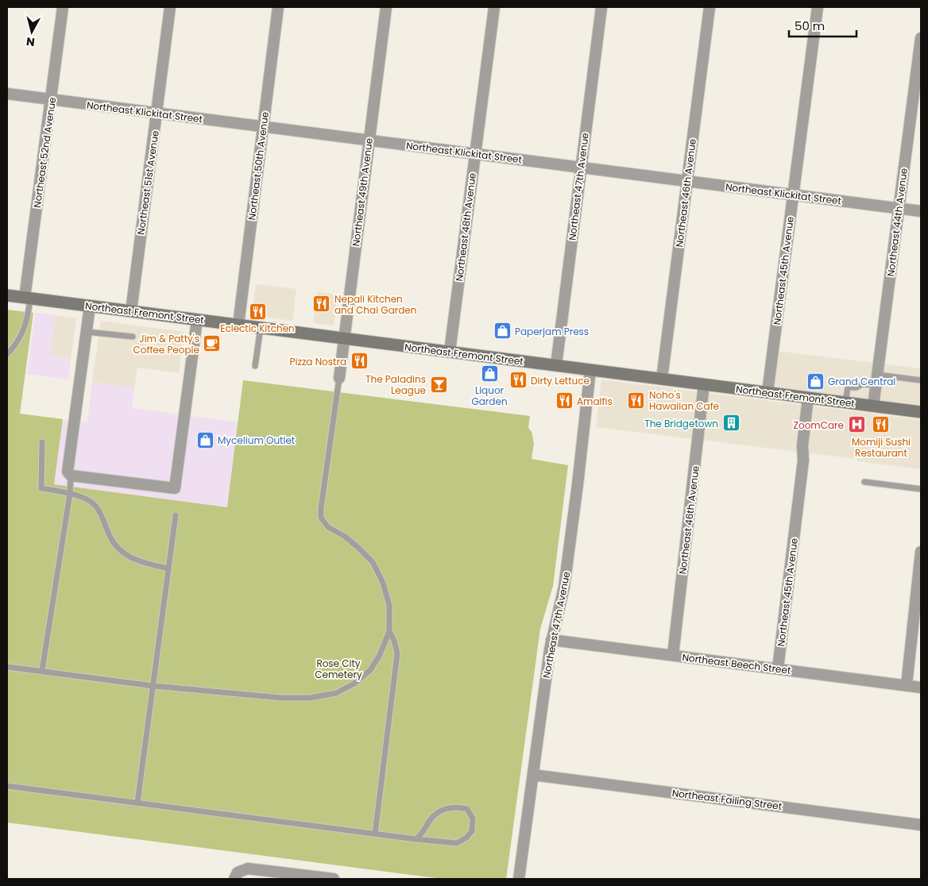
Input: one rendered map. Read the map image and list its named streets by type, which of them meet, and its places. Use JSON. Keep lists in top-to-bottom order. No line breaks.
{"streets":{"main road":["Northeast Fremont Street"],"street":["Northeast Klickitat Street","Northeast 52nd Avenue","Northeast 50th Avenue","Northeast 51st Avenue","Northeast 47th Avenue","Northeast 49th Avenue","Northeast 46th Avenue","Northeast 44th Avenue","Northeast 48th Avenue","Northeast 45th Avenue","Northeast Beech Street","Northeast Failing Street"]},"crossings":[["Northeast Klickitat Street","Northeast 52nd Avenue"],["Northeast Klickitat Street","Northeast 50th Avenue"],["Northeast Klickitat Street","Northeast 51st Avenue"],["Northeast Klickitat Street","Northeast 47th Avenue"],["Northeast Klickitat Street","Northeast 49th Avenue"],["Northeast Klickitat Street","Northeast 46th Avenue"],["Northeast Klickitat Street","Northeast 44th Avenue"],["Northeast Klickitat Street","Northeast 48th Avenue"],["Northeast Klickitat Street","Northeast 45th Avenue"],["Northeast 52nd Avenue","Northeast Fremont Street"],["Northeast 50th Avenue","Northeast Fremont Street"],["Northeast 51st Avenue","Northeast Fremont Street"],["Northeast 47th Avenue","Northeast Fremont Street"],["Northeast 47th Avenue","Northeast Beech Street"],["Northeast 47th Avenue","Northeast Failing Street"],["Northeast 49th Avenue","Northeast Fremont Street"],["Northeast 46th Avenue","Northeast Fremont Street"],["Northeast 46th Avenue","Northeast Beech Street"],["Northeast 44th Avenue","Northeast Fremont Street"],["Northeast 48th Avenue","Northeast Fremont Street"],["Northeast 45th Avenue","Northeast Fremont Street"],["Northeast 45th Avenue","Northeast Beech Street"]],"parks":["Rose City Cemetery"],"places":{"restaurant":["Nepali Kitchen and Chai Garden","Eclectic Kitchen","Pizza Nostra","Dirty Lettuce","Noho's Hawaiian Cafe","Amalfis","Momiji Sushi Restaurant"],"shop":["Paperjam Press","Liquor Garden","Grand Central","Mycelium Outlet"],"cafe":["Jim & Patty's Coffee People"],"bar":["The Paladins League"],"building":["The Bridgetown"],"hospital":["ZoomCare"]},"scale_bar":"50 m","north":"bottom"}
